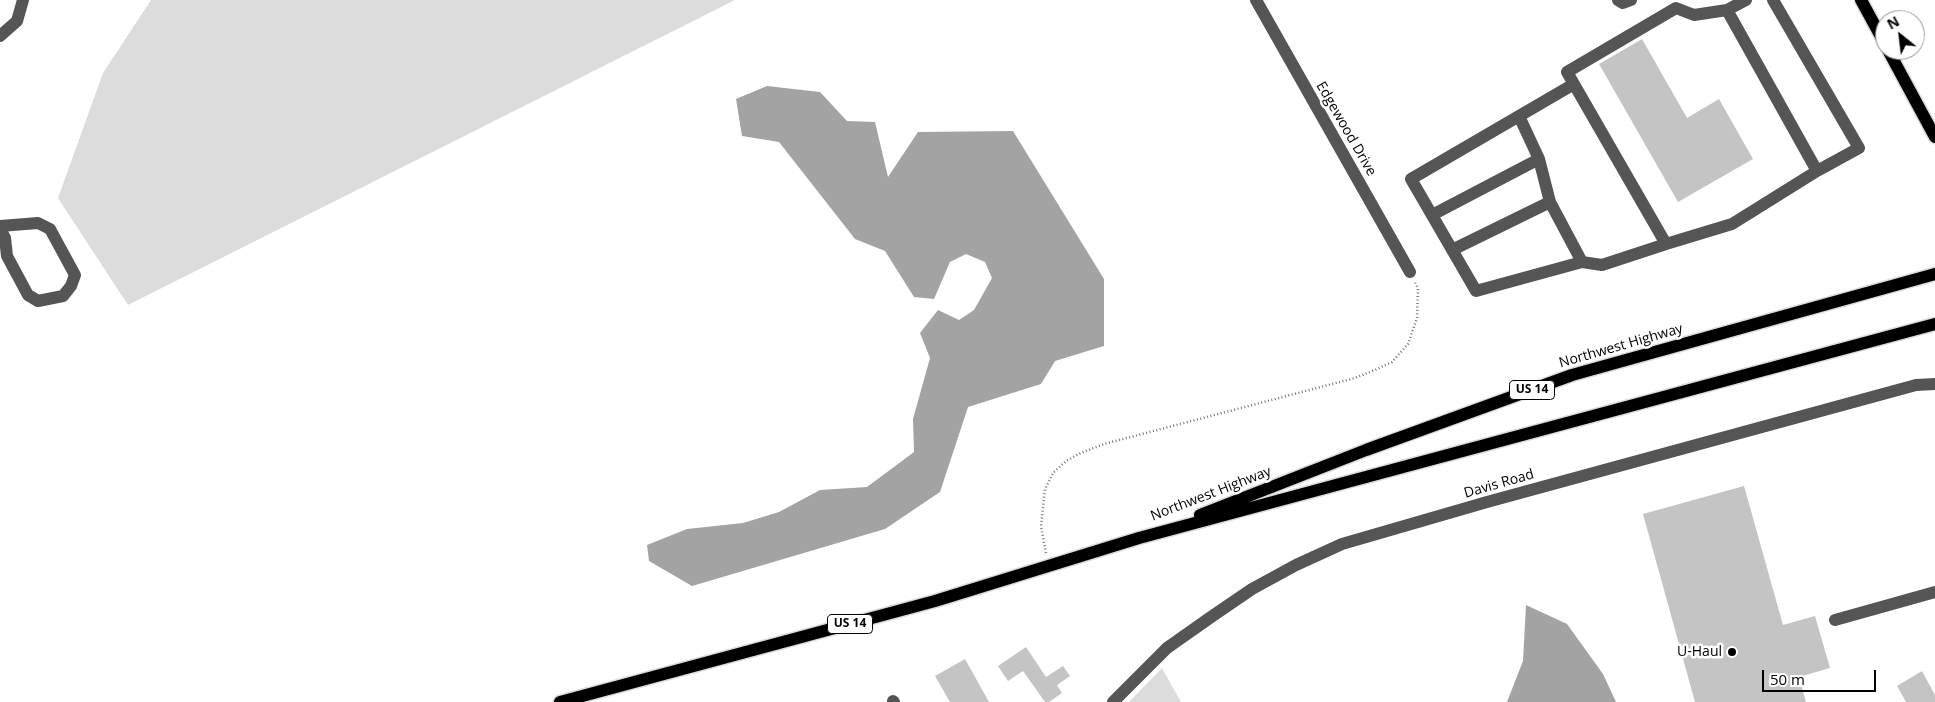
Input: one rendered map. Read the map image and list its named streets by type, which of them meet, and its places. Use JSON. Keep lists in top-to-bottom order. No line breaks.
{"streets":{"main road":["Northwest Highway","US 14"],"street":["Edgewood Drive","Davis Road"]},"crossings":[["Northwest Highway","US 14"]],"places":["U-Haul"],"scale_bar":"50 m","north":"top left"}
